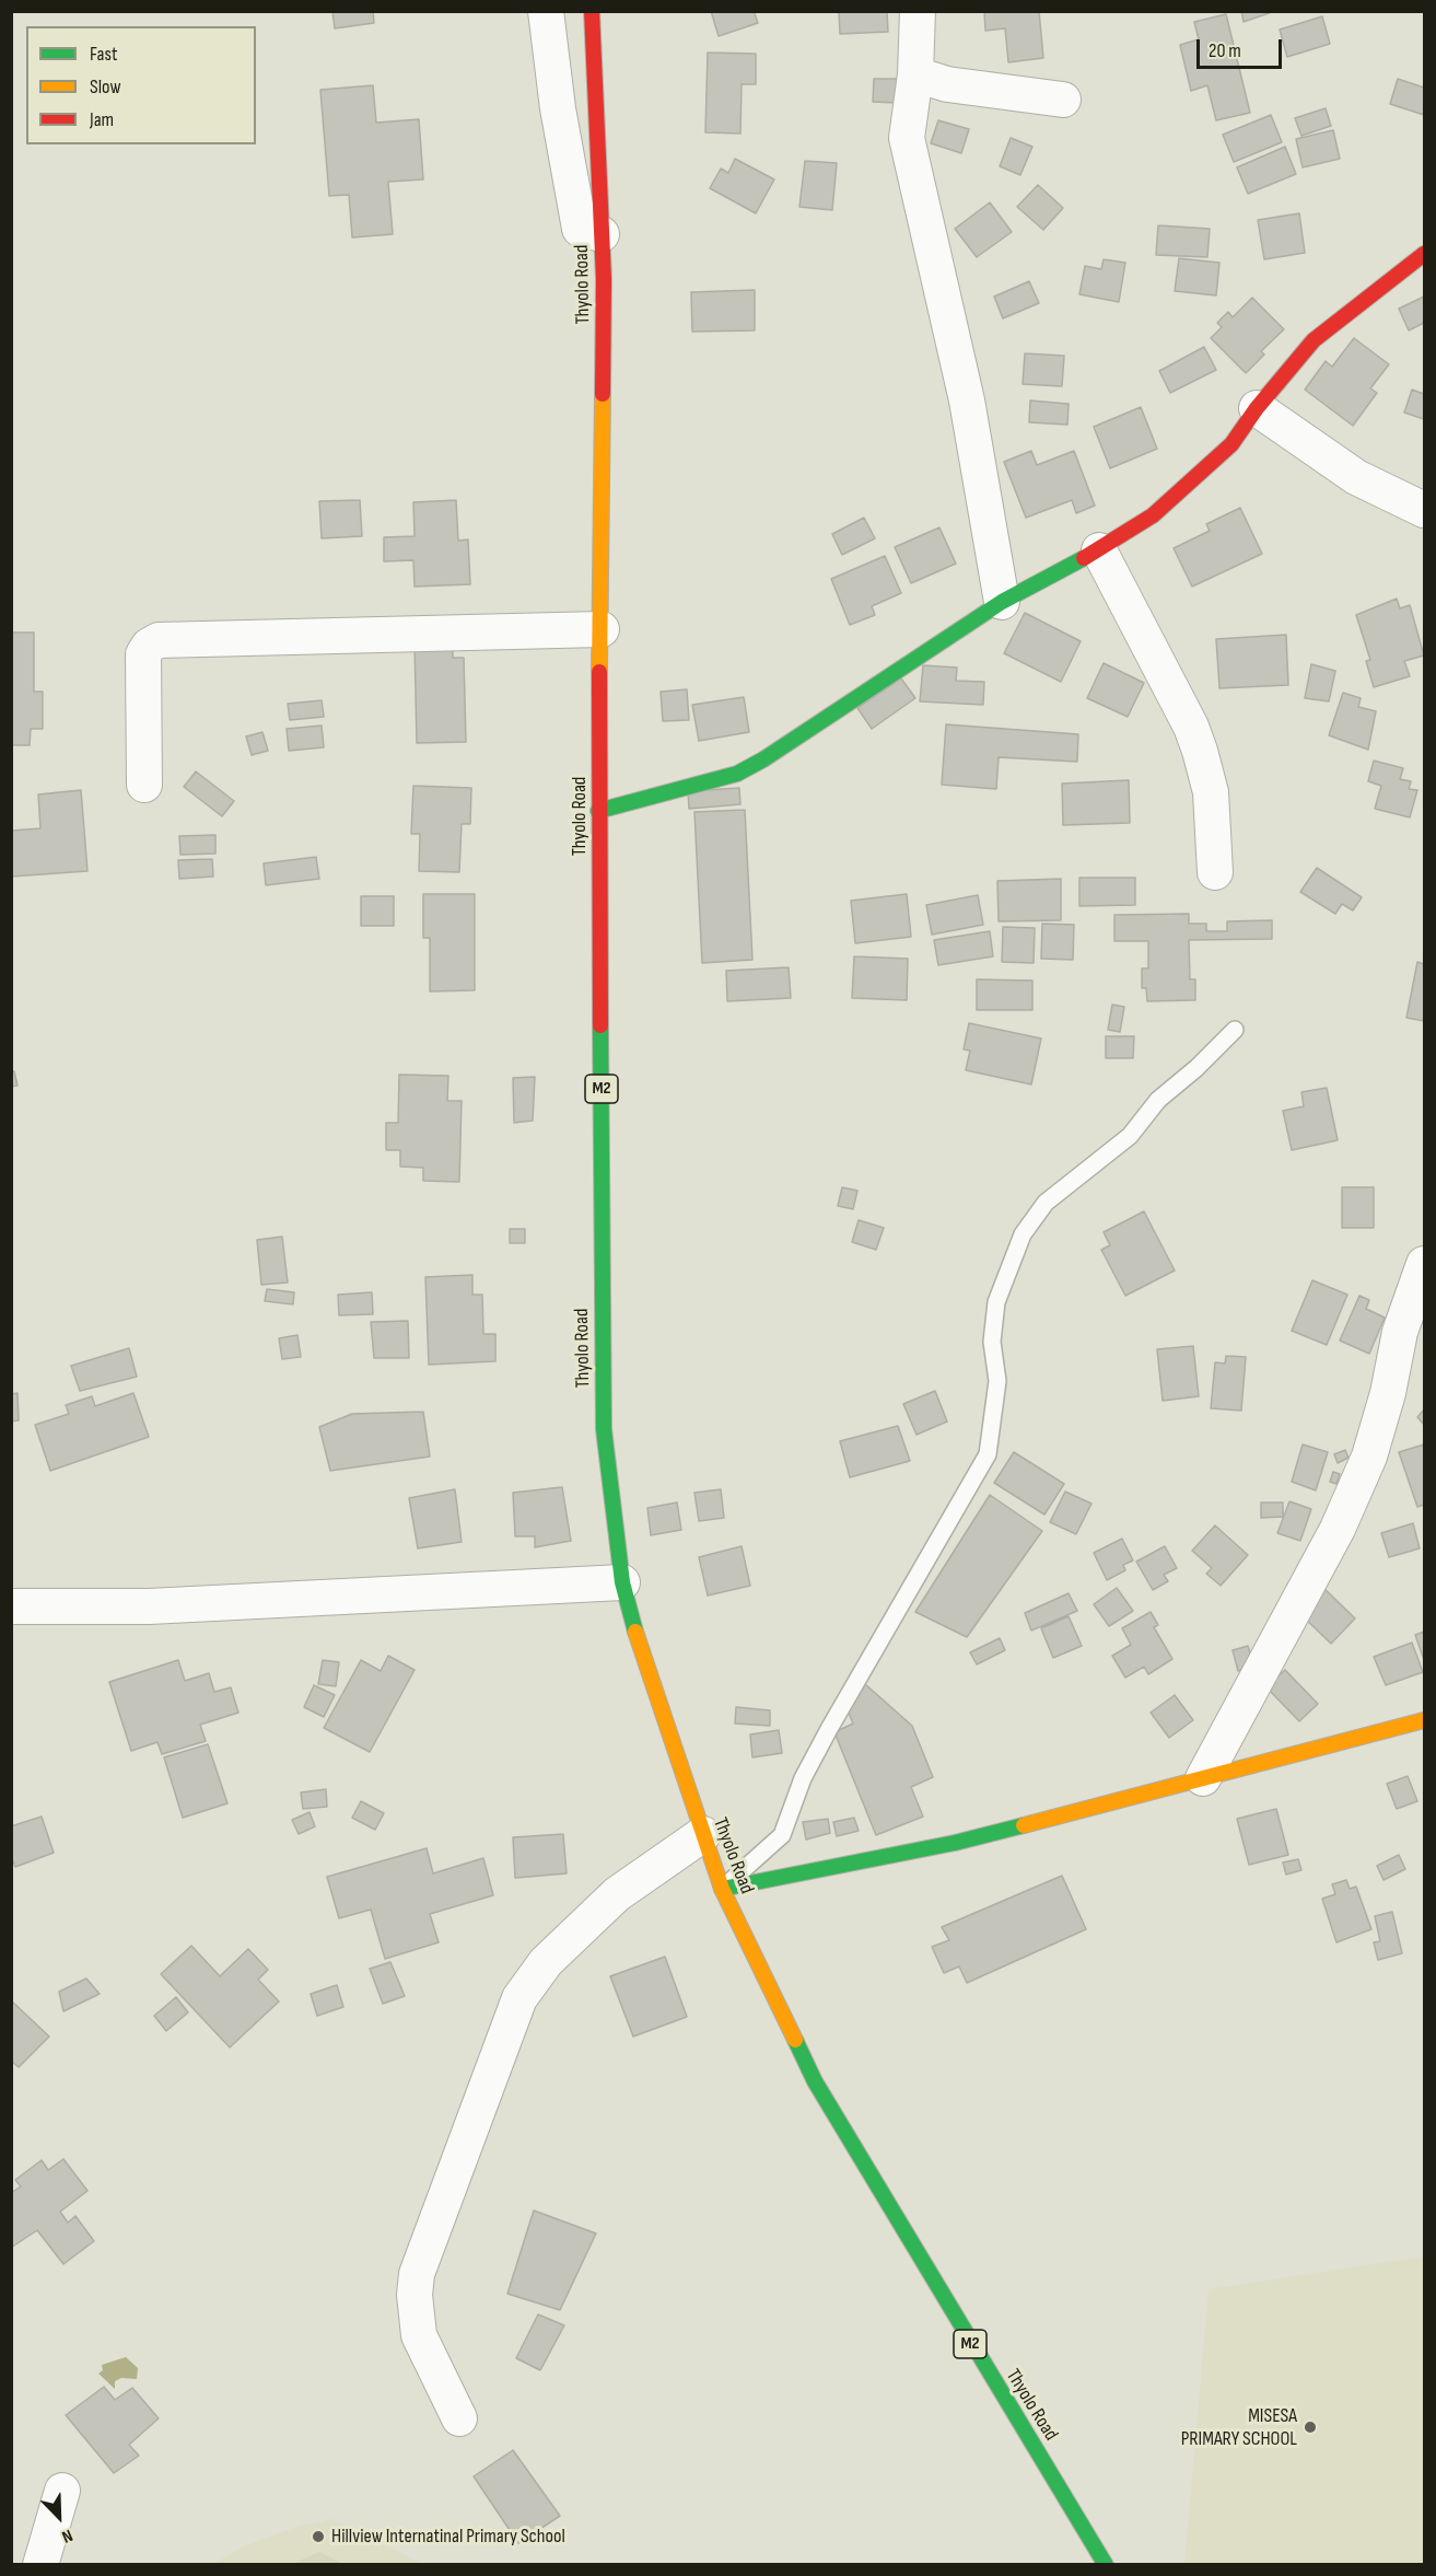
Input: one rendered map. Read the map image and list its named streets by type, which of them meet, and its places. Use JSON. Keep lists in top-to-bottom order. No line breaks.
{"streets":{"main road":["Thyolo Road","M2"]},"places":["MISESA PRIMARY SCHOOL","Hillview Internatinal Primary School"],"legend":["Fast","Slow","Jam"],"scale_bar":"20 m","north":"bottom right"}
